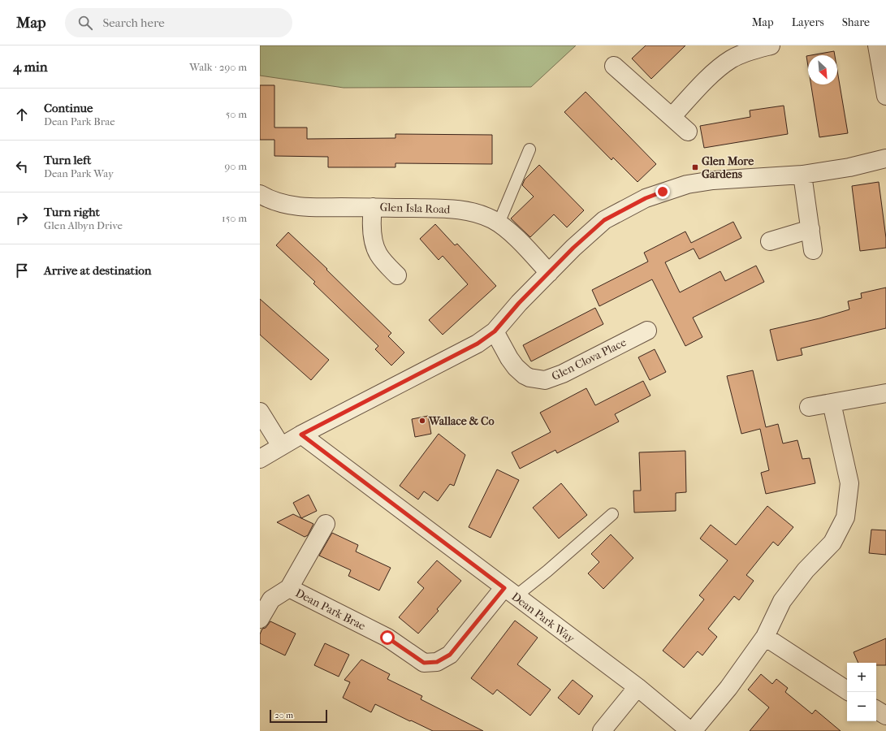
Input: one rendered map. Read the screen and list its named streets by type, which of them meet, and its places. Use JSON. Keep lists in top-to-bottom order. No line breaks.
{"streets":{"street":["Glen Isla Road","Glen Clova Place","Dean Park Brae","Dean Park Way"]},"crossings":[["Dean Park Brae","Dean Park Way"]],"places":{"transit":["Glen More Gardens"],"other":["Wallace & Co"]},"scale_bar":"20 m","north":"bottom right","page":{"header":"Map","search":"Search here","nav":["Map","Layers","Share"],"heading":["4 min","Walk · 290 m"],"list":[["Continue","Dean Park Brae","50 m"],["Turn left","Dean Park Way","90 m"],["Turn right","Glen Albyn Drive","150 m"],"Arrive at destination"],"map_buttons":["+","−"],"scale":"20 m"}}
